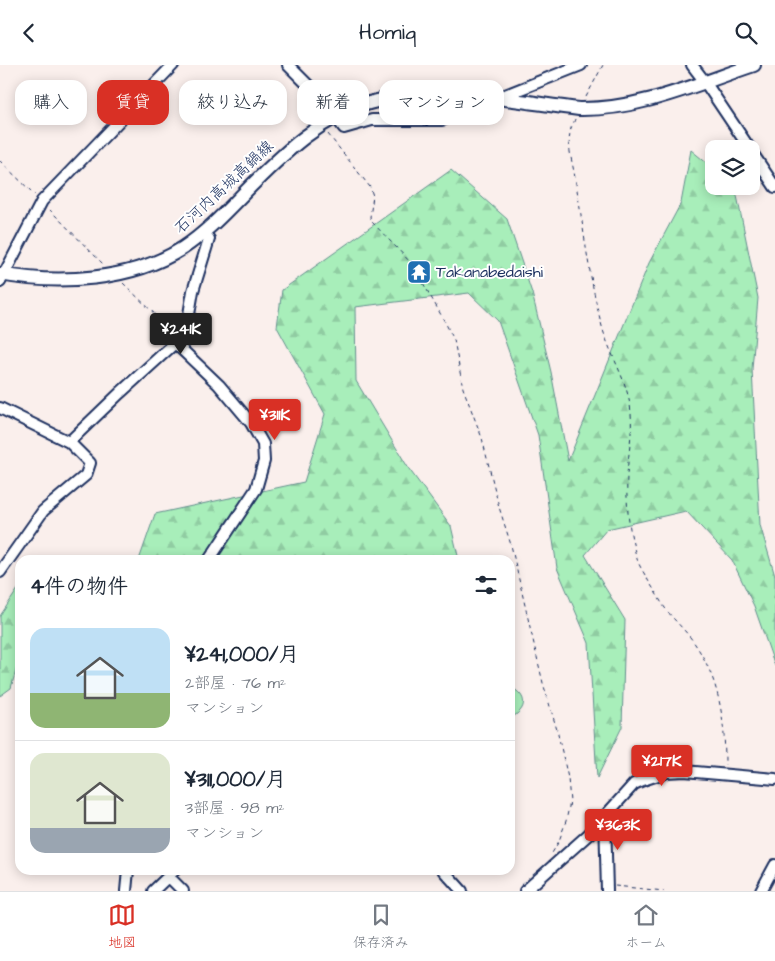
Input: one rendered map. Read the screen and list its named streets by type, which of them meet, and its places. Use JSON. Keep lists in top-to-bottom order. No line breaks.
{"streets":{"main road":["石河内高城高鍋線"]},"places":{"temple":["Takanabedaishi"]},"page":{"header":"Homiq","chip":["購入","賃貸","絞り込み","新着","マンション"],"price":["¥241K","¥311K","¥217K","¥363K"],"heading":"4件の物件","list":[{"name":"¥241,000/月","note":"2部屋 · 76 m² · マンション"},{"name":"¥311,000/月","note":"3部屋 · 98 m² · マンション"}],"tabs":["地図","保存済み","ホーム"]}}
